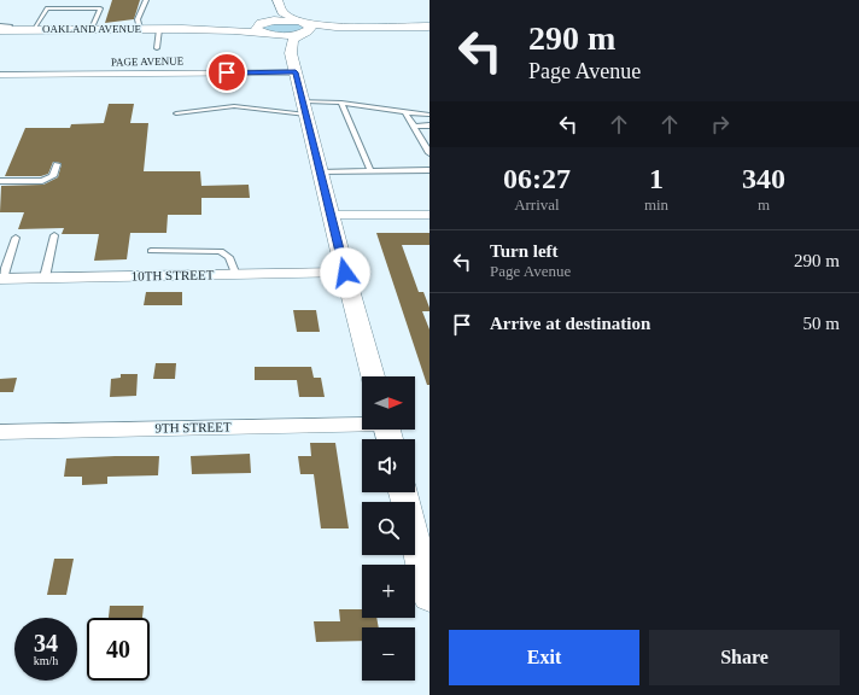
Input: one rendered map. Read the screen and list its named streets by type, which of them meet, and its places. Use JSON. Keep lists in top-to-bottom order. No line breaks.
{"streets":{"street":["OAKLAND AVENUE","PAGE AVENUE","10TH STREET","9TH STREET"]},"north":"right","page":{"turn":["290 m","Page Avenue"],"eta":["06:27","Arrival","1","min","340","m"],"list":[{"name":"Turn left","note":"Page Avenue","value":"290 m"},{"name":"Arrive at destination","value":"50 m"}],"map_buttons":["+","−"],"speed":"34 km/h","limit":"40","buttons":["Exit","Share"]}}
